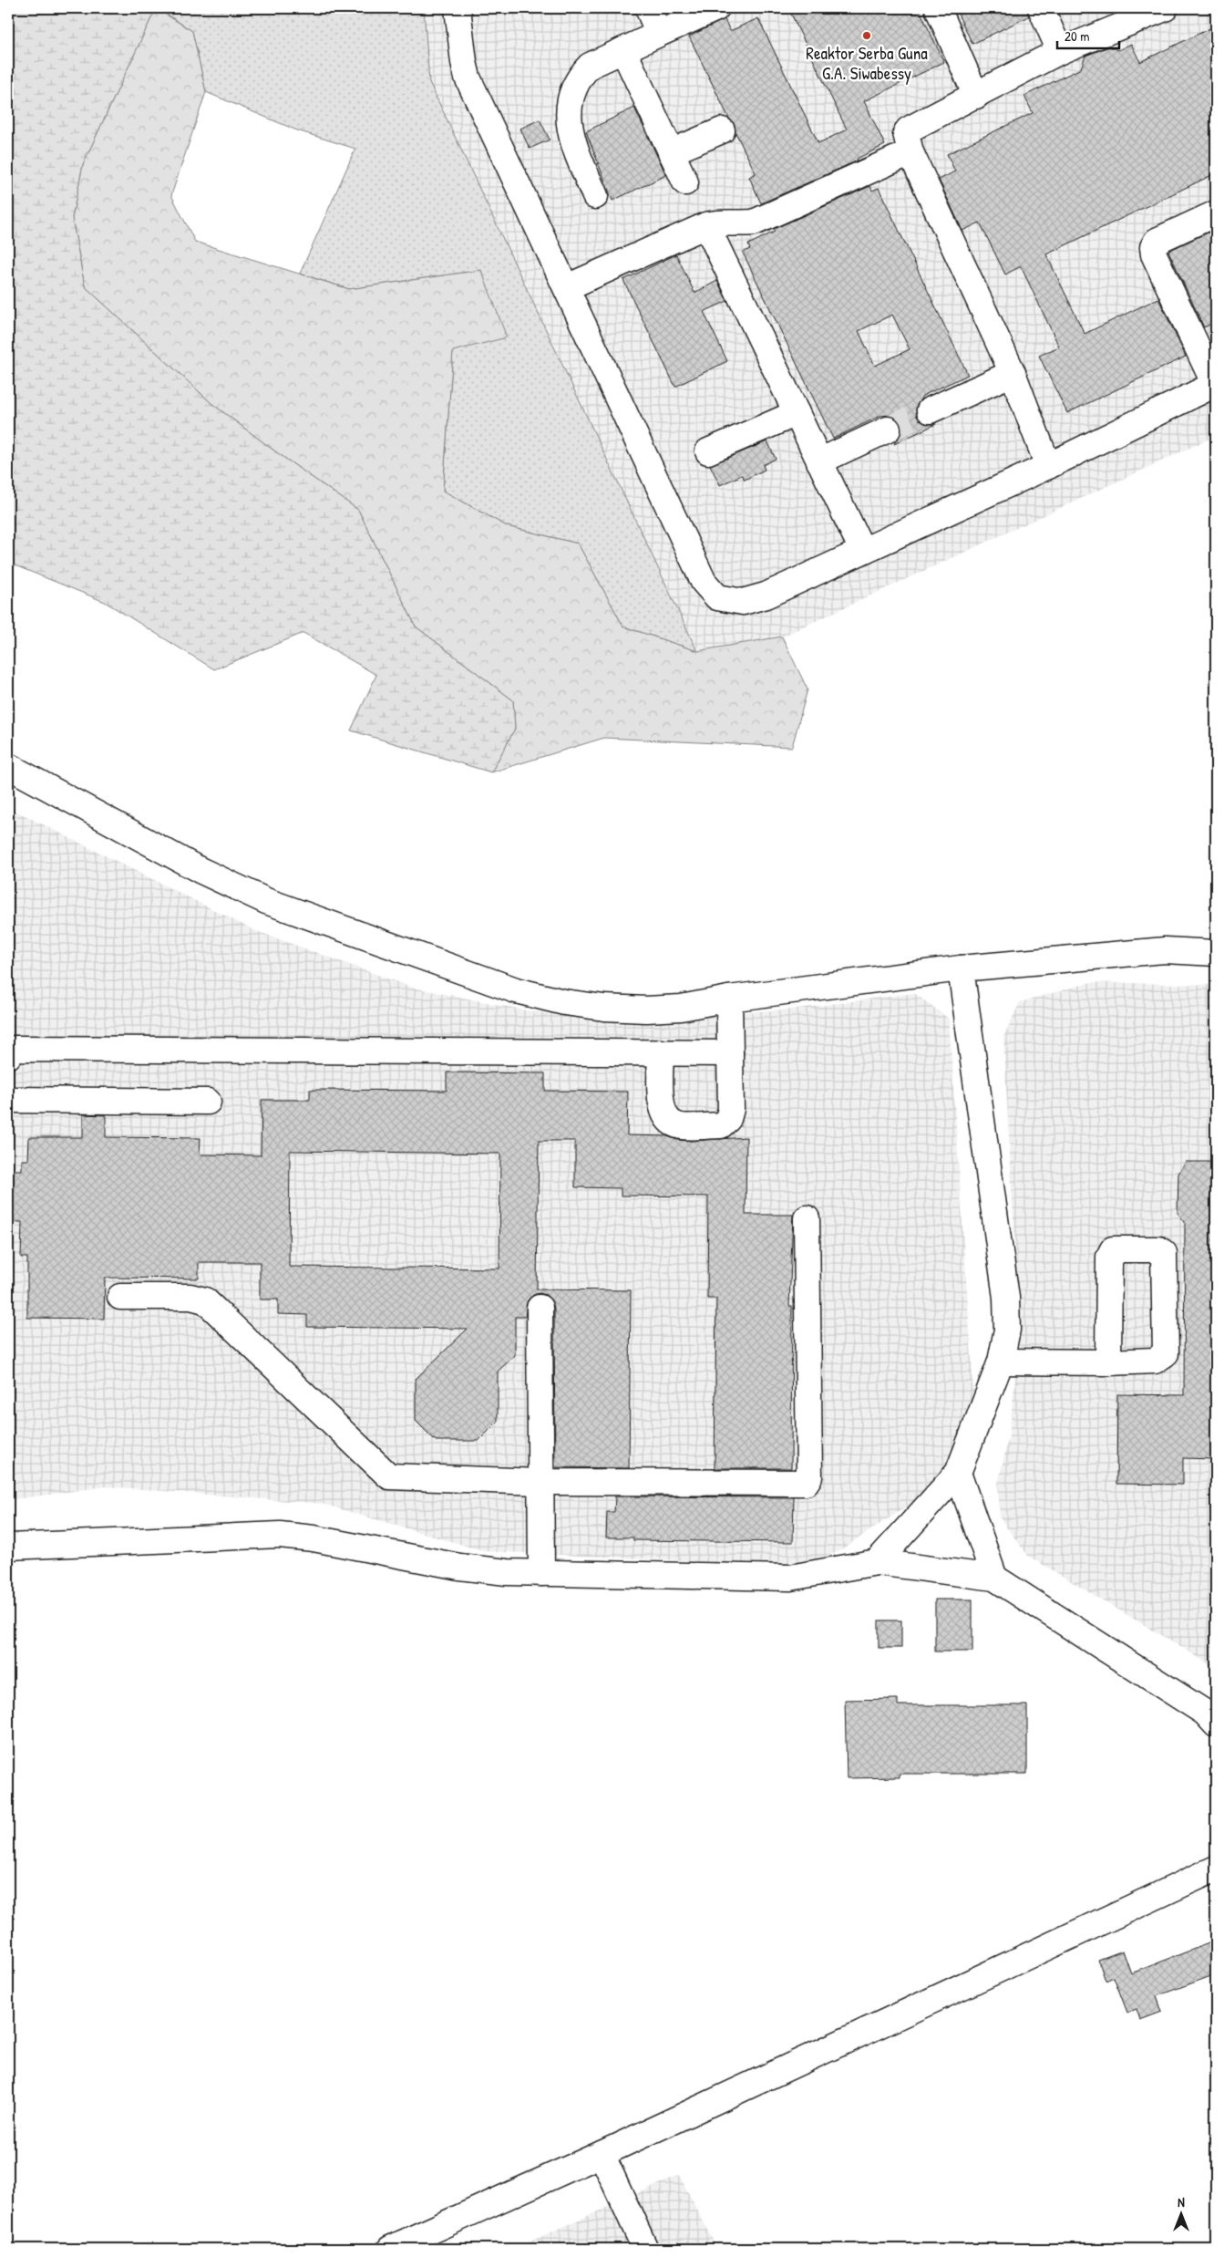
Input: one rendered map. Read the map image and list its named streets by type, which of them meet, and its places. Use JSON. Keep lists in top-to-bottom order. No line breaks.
{"places":["Reaktor Serba Guna G.A. Siwabessy"],"scale_bar":"20 m","north":"top"}
